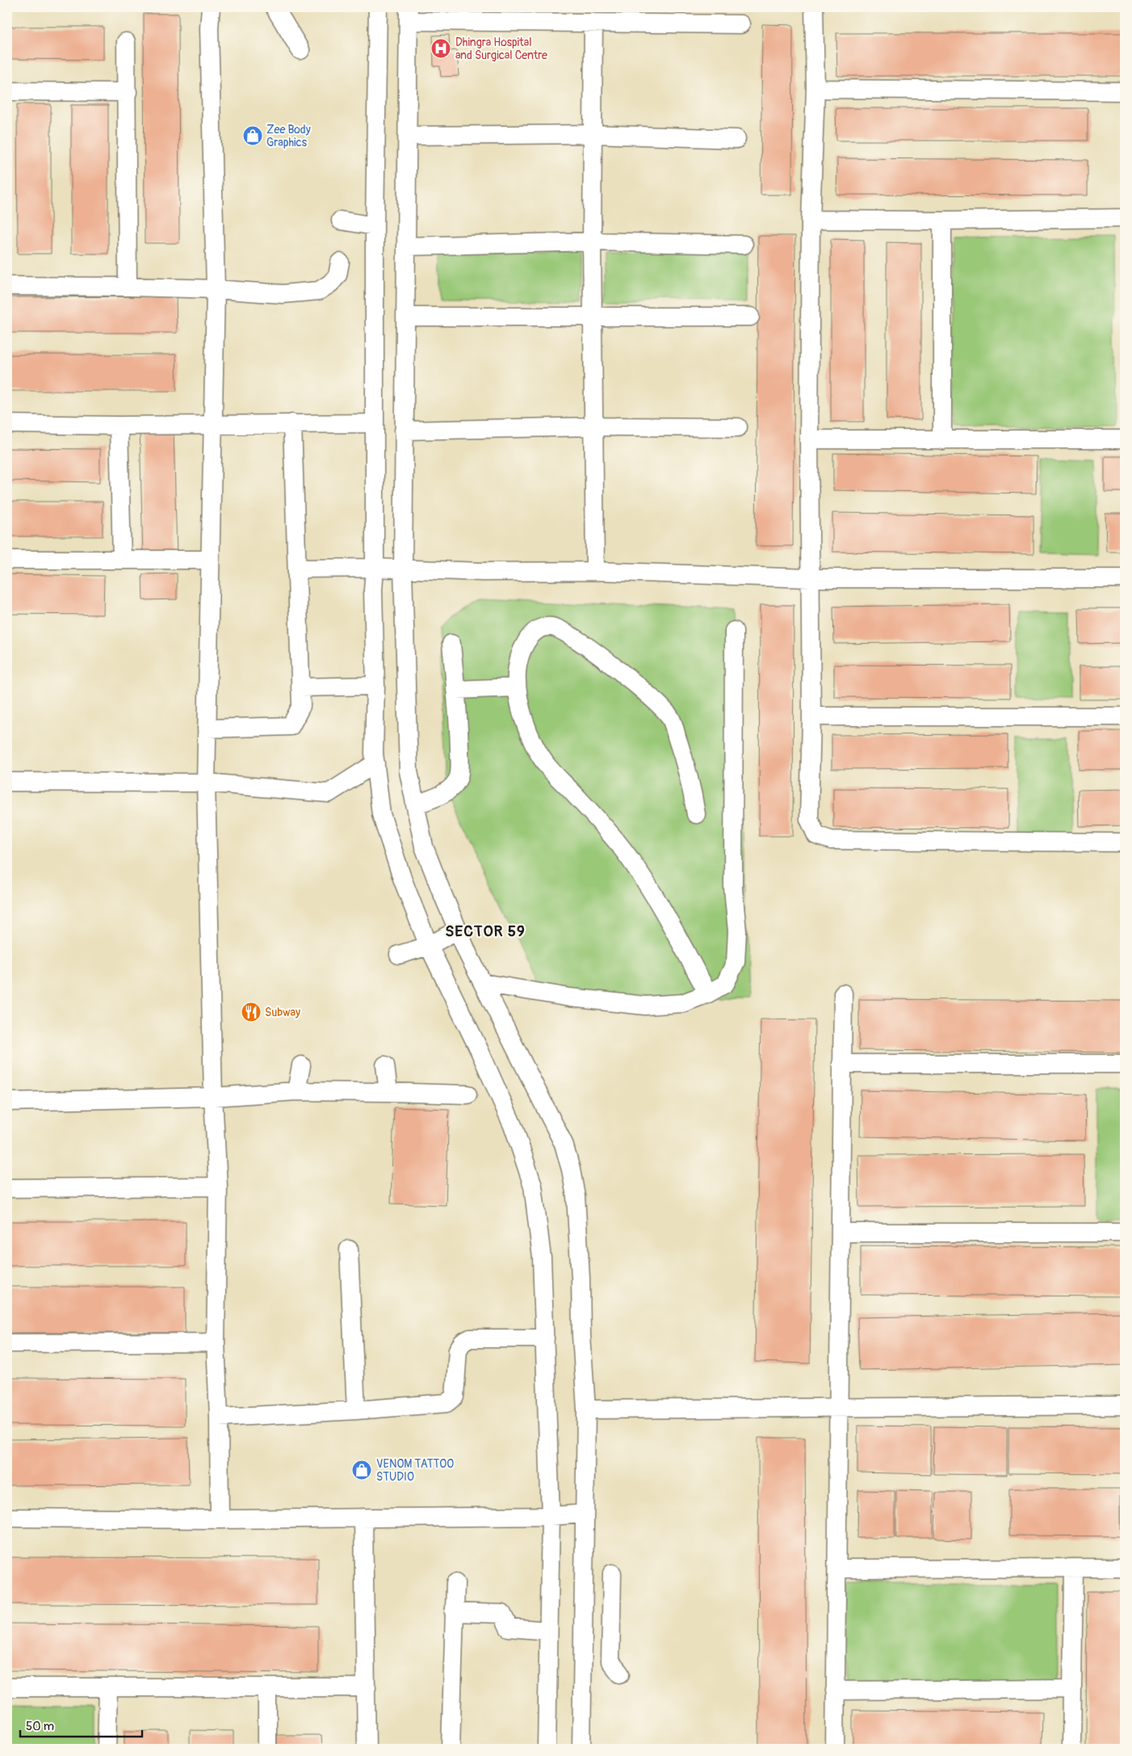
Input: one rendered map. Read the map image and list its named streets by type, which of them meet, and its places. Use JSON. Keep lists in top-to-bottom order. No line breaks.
{"districts":["SECTOR 59"],"places":{"hospital":["Dhingra Hospital and Surgical Centre"],"shop":["Zee Body Graphics","VENOM TATTOO STUDIO"],"restaurant":["Subway"]},"scale_bar":"50 m"}
